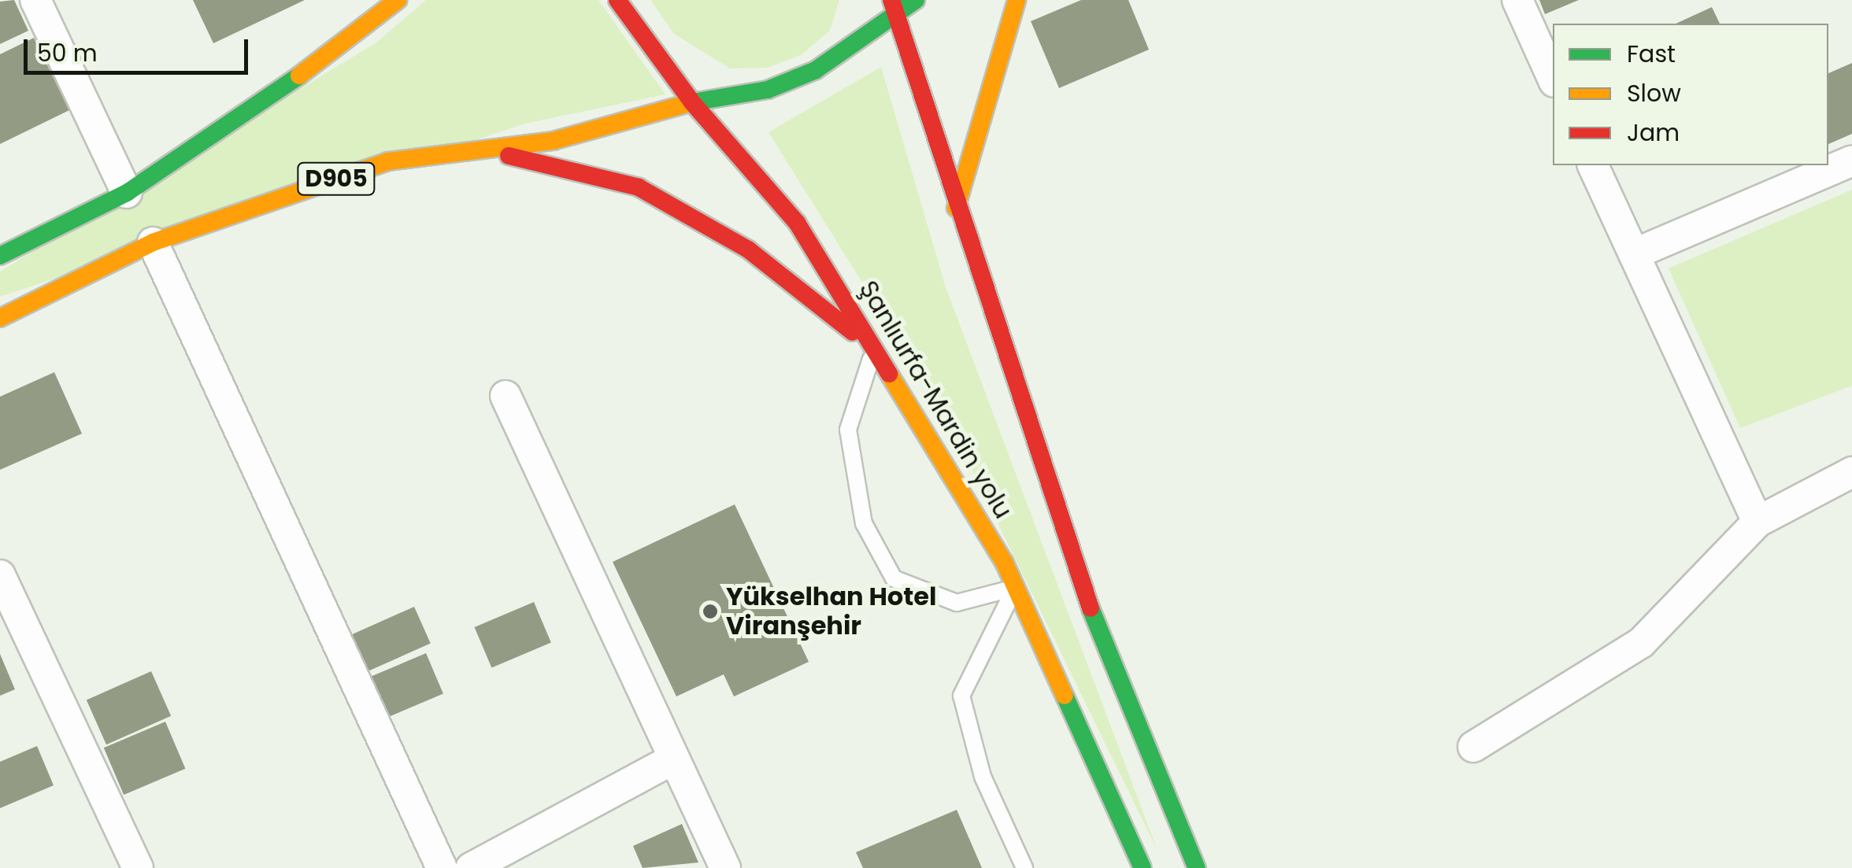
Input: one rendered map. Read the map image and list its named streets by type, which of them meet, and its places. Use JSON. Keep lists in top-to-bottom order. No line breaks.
{"streets":{"main road":["D905","Şanlıurfa-Mardin yolu"]},"crossings":[["D905","Şanlıurfa-Mardin yolu"]],"places":["Yükselhan Hotel Viranşehir"],"legend":["Fast","Slow","Jam"],"scale_bar":"50 m"}
